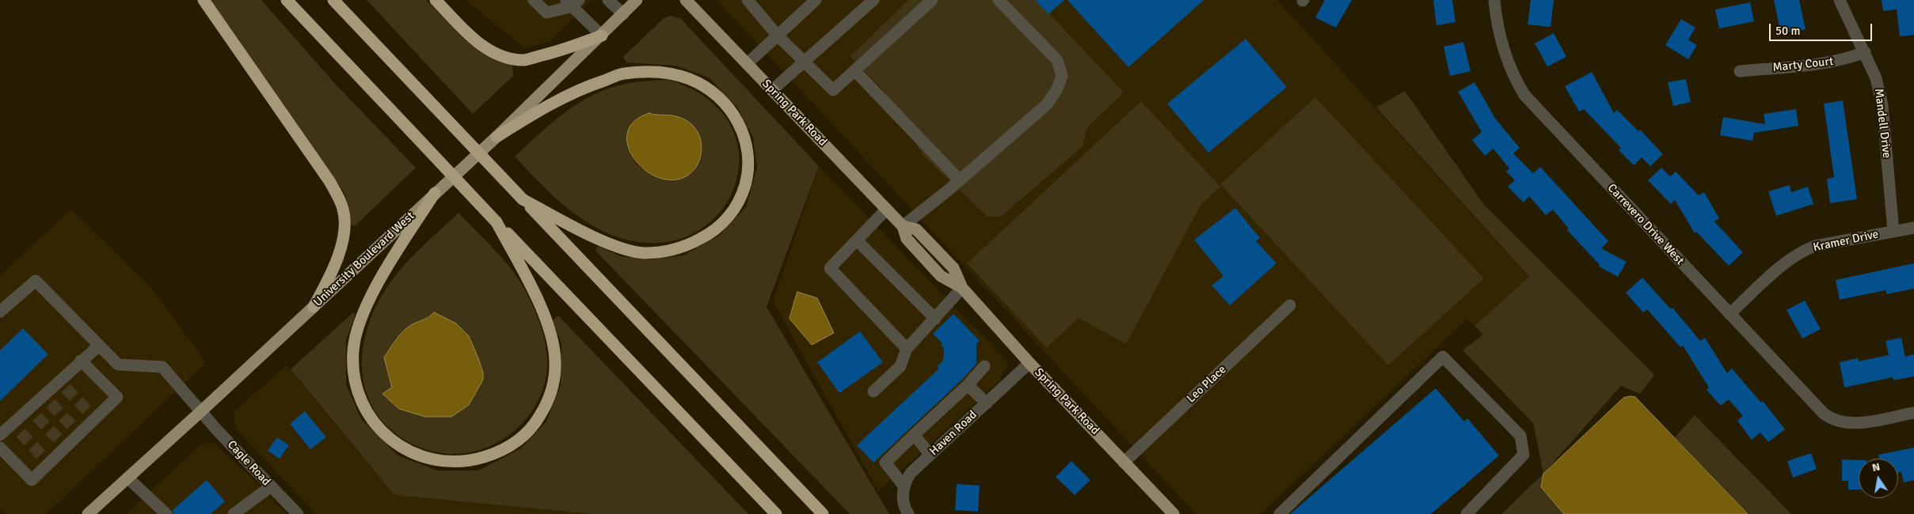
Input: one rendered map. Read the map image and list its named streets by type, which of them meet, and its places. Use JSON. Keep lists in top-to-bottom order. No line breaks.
{"streets":{"main road":["Spring Park Road","University Boulevard West"],"street":["Marty Court","Mandell Drive","Carrevero Drive West","Kramer Drive","Leo Place","Haven Road","Cagle Road"]},"crossings":[["Marty Court","Mandell Drive"],["Spring Park Road","Leo Place"],["Spring Park Road","Haven Road"],["Mandell Drive","Kramer Drive"],["Carrevero Drive West","Kramer Drive"],["University Boulevard West","Cagle Road"]],"scale_bar":"50 m","north":"top"}
